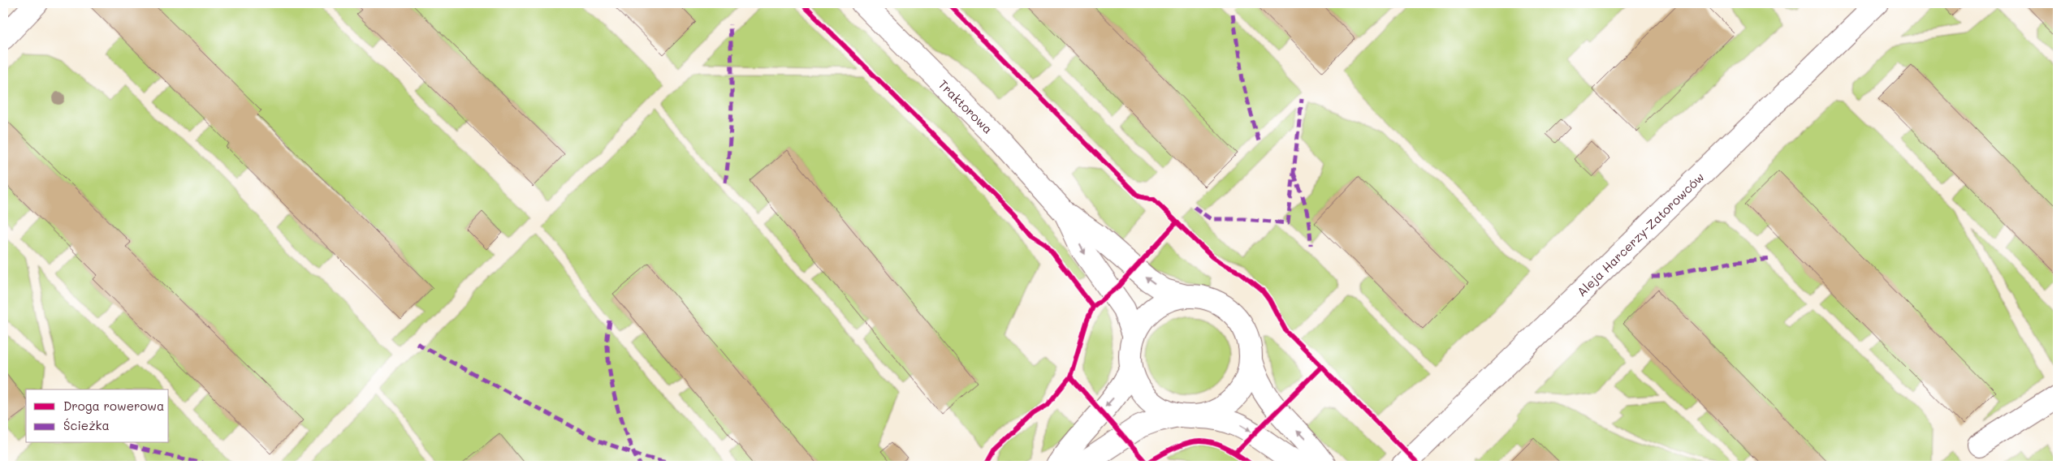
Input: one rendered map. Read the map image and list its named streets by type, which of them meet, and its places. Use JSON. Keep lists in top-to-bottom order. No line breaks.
{"streets":{"main road":["Traktorowa","Aleja Harcerzy-Zatorowców"]},"legend":["Droga rowerowa","Ścieżka"]}
